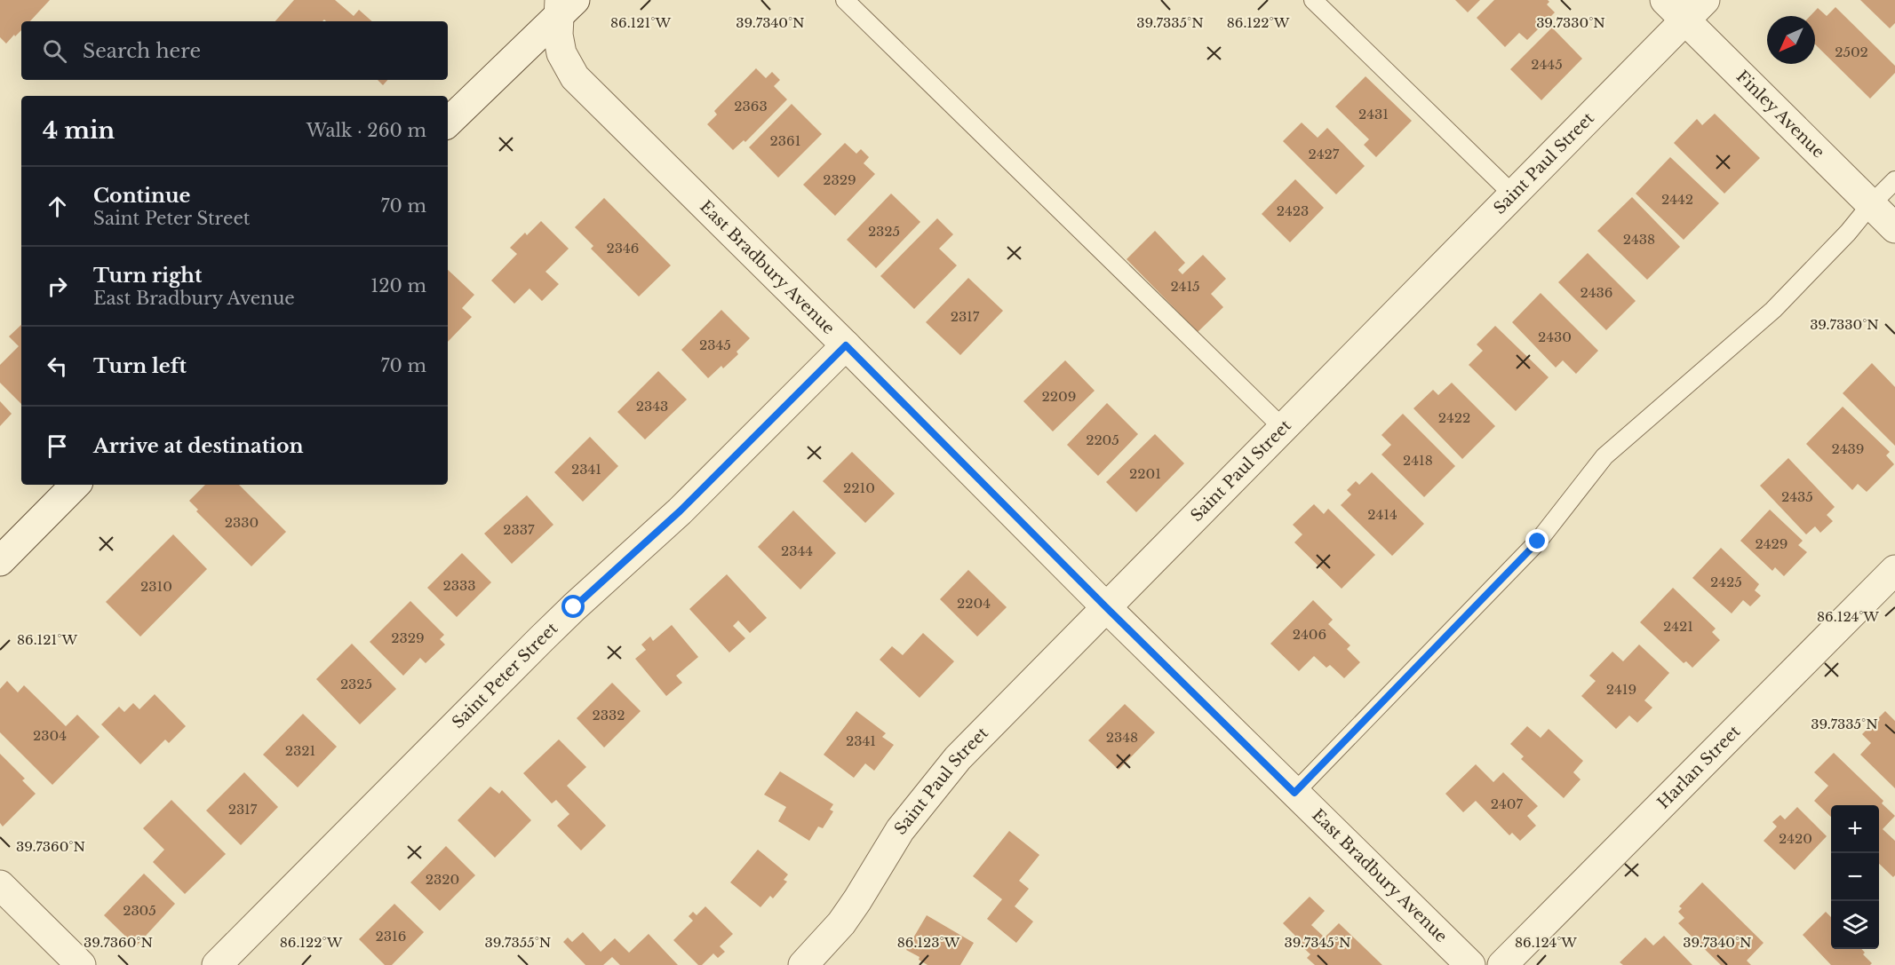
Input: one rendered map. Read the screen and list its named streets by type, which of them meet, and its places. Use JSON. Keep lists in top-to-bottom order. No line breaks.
{"streets":{"street":["Finley Avenue","Saint Paul Street","East Bradbury Avenue","Saint Peter Street","Harlan Street"]},"crossings":[["Finley Avenue","Saint Paul Street"],["Saint Paul Street","East Bradbury Avenue"],["East Bradbury Avenue","Saint Peter Street"]],"house_numbers":["2502","2445","2363","2431","2361","2427","2329","2442","2423","2325","2438","2346","2415","2436","2317","2430","2345","2209","2343","2422","2205","2439","2418","2341","2201","2210","2435","2414","2330","2337","2429","2344","2425","2333","2310","2204","2421","2406","2329","2325","2419","2332","2304","2348","2341","2321","2407","2317","2420","2320","2305","2316"],"north":"bottom left","page":{"search":"Search here","heading":["4 min","Walk · 260 m"],"list":[["Continue","Saint Peter Street","70 m"],["Turn right","East Bradbury Avenue","120 m"],["Turn left","70 m"],"Arrive at destination"],"map_buttons":["+","−"]},"coordinates":["86.121°W","39.7340°N","39.7335°N","86.122°W","39.7330°N","86.124°W","39.7360°N","86.123°W","39.7355°N","39.7345°N"]}
